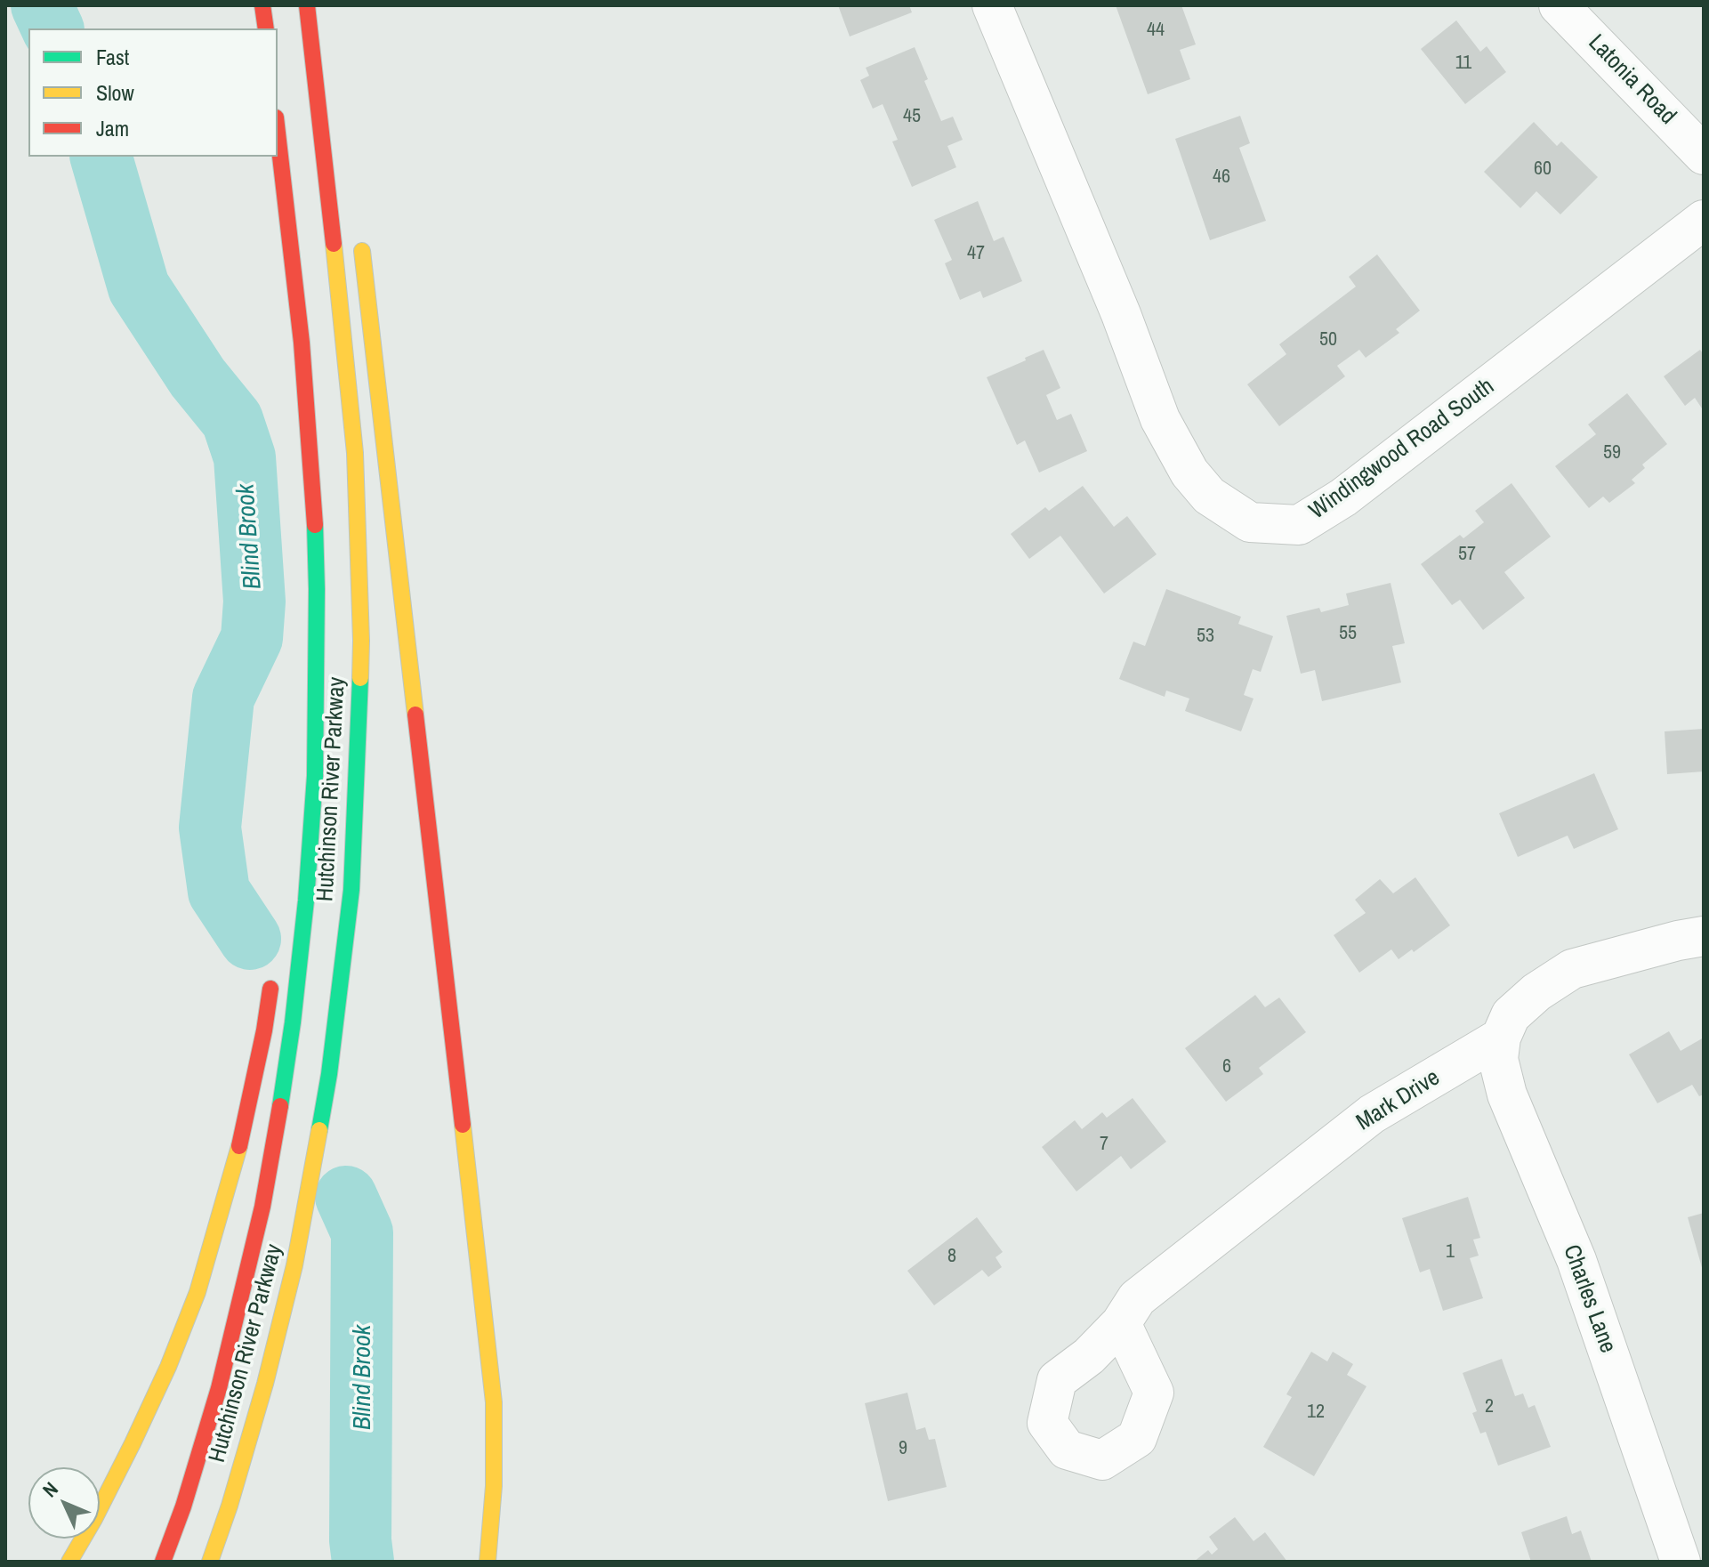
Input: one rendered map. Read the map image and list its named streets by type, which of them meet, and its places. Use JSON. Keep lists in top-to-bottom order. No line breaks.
{"streets":{"highway":["Hutchinson River Parkway"],"street":["Latonia Road","Windingwood Road South","Mark Drive","Charles Lane"]},"crossings":[["Mark Drive","Charles Lane"]],"water":["Blind Brook"],"house_numbers":["44","11","45","60","46","47","50","59","57","55","53","6","7","1","8","2","12","9"],"legend":["Fast","Slow","Jam"],"north":"top left"}
